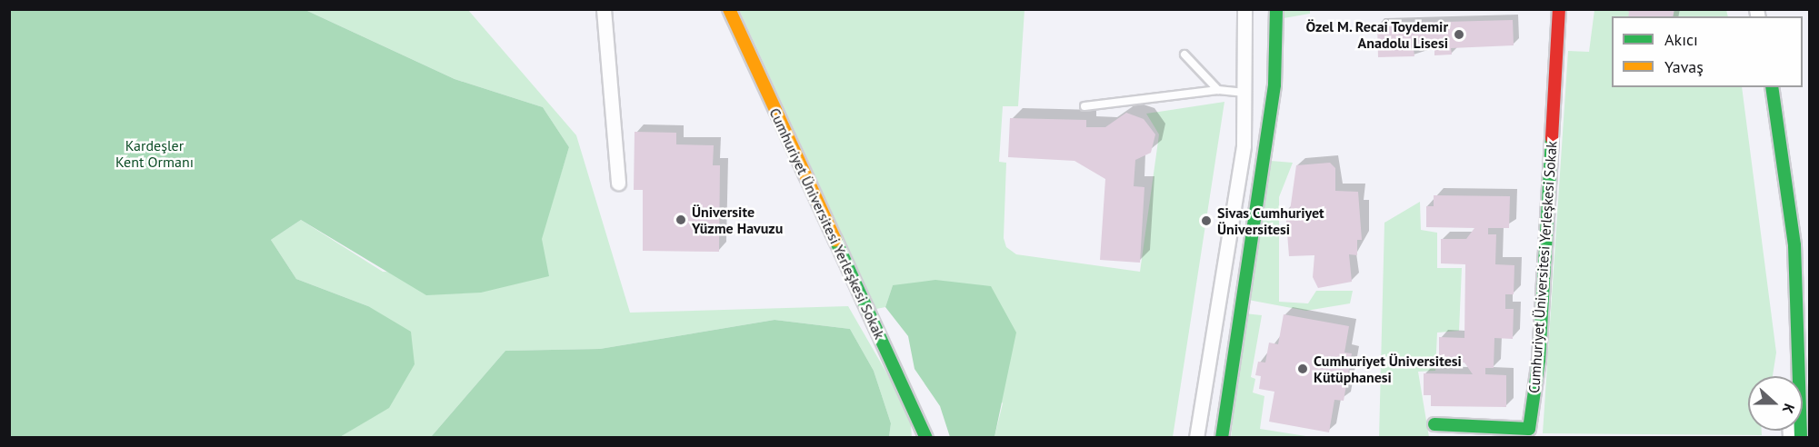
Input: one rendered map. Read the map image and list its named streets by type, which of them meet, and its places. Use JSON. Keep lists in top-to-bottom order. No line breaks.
{"streets":{"street":["Cumhuriyet Üniversitesi Yerleşkesi Sokak"]},"parks":["Kardeşler Kent Ormanı"],"places":["Özel M. Recai Toydemir Anadolu Lisesi","Üniversite Yüzme Havuzu","Sivas Cumhuriyet Üniversitesi","Cumhuriyet Üniversitesi Kütüphanesi"],"legend":["Akıcı","Yavaş"],"north":"right"}
